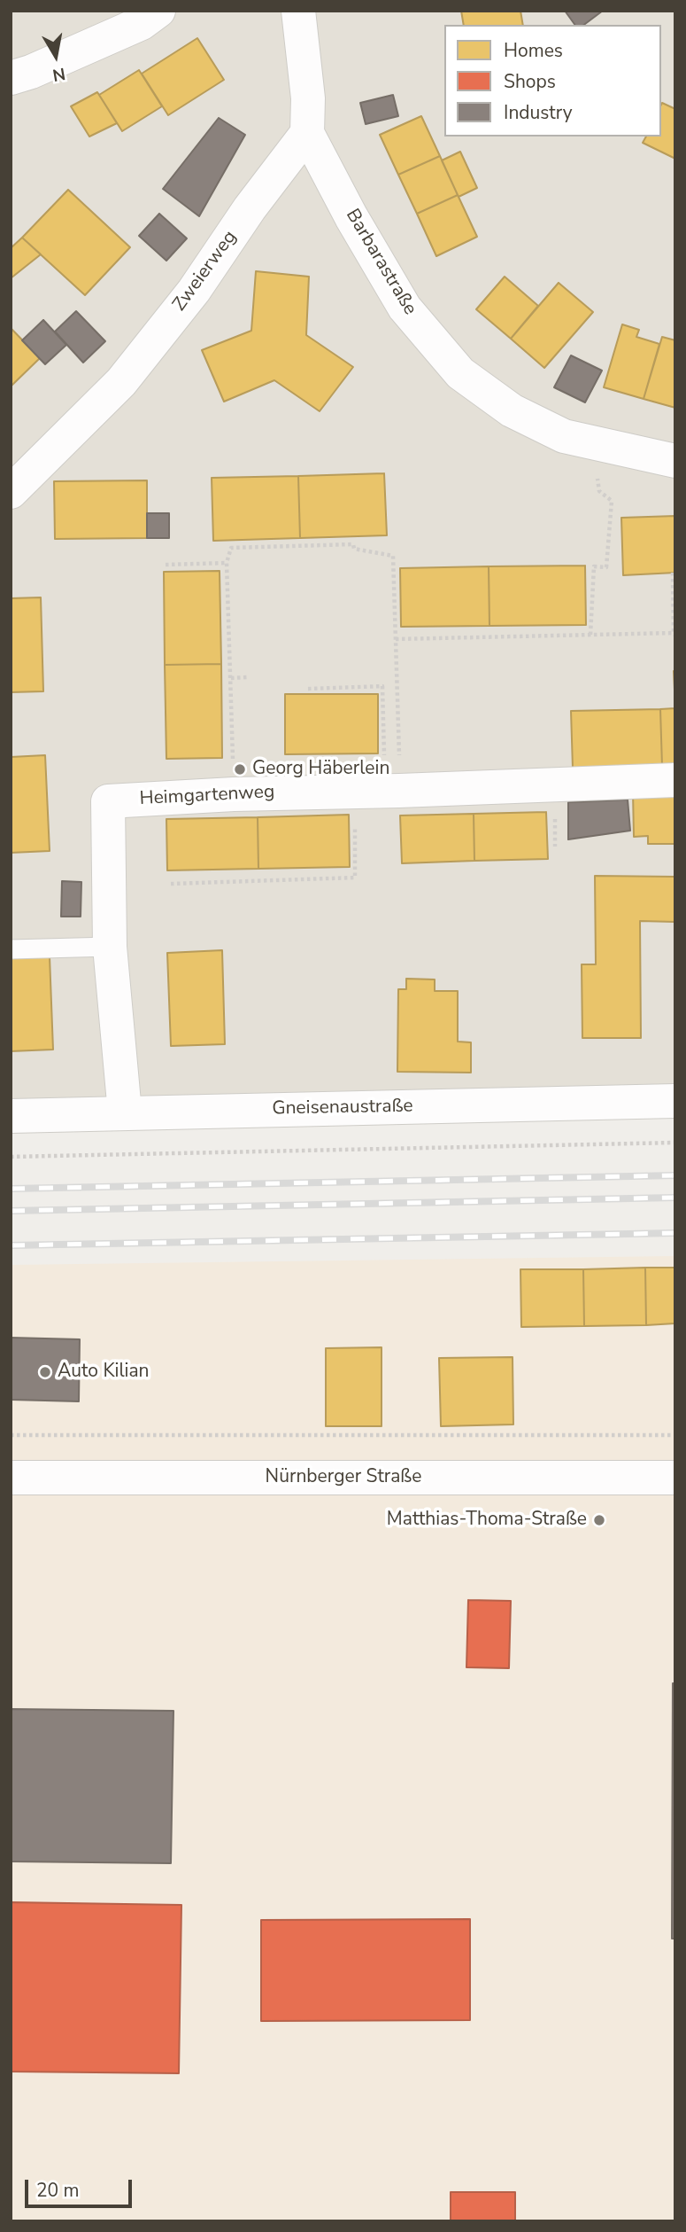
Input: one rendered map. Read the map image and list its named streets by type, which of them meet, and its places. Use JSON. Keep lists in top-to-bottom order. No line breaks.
{"streets":{"street":["Barbarastraße","Zweierweg","Heimgartenweg","Gneisenaustraße","Nürnberger Straße"]},"crossings":[["Barbarastraße","Zweierweg"],["Heimgartenweg","Gneisenaustraße"]],"places":["Georg Häberlein","Auto Kilian","Matthias-Thoma-Straße"],"legend":["Homes","Shops","Industry"],"scale_bar":"20 m","north":"bottom"}
